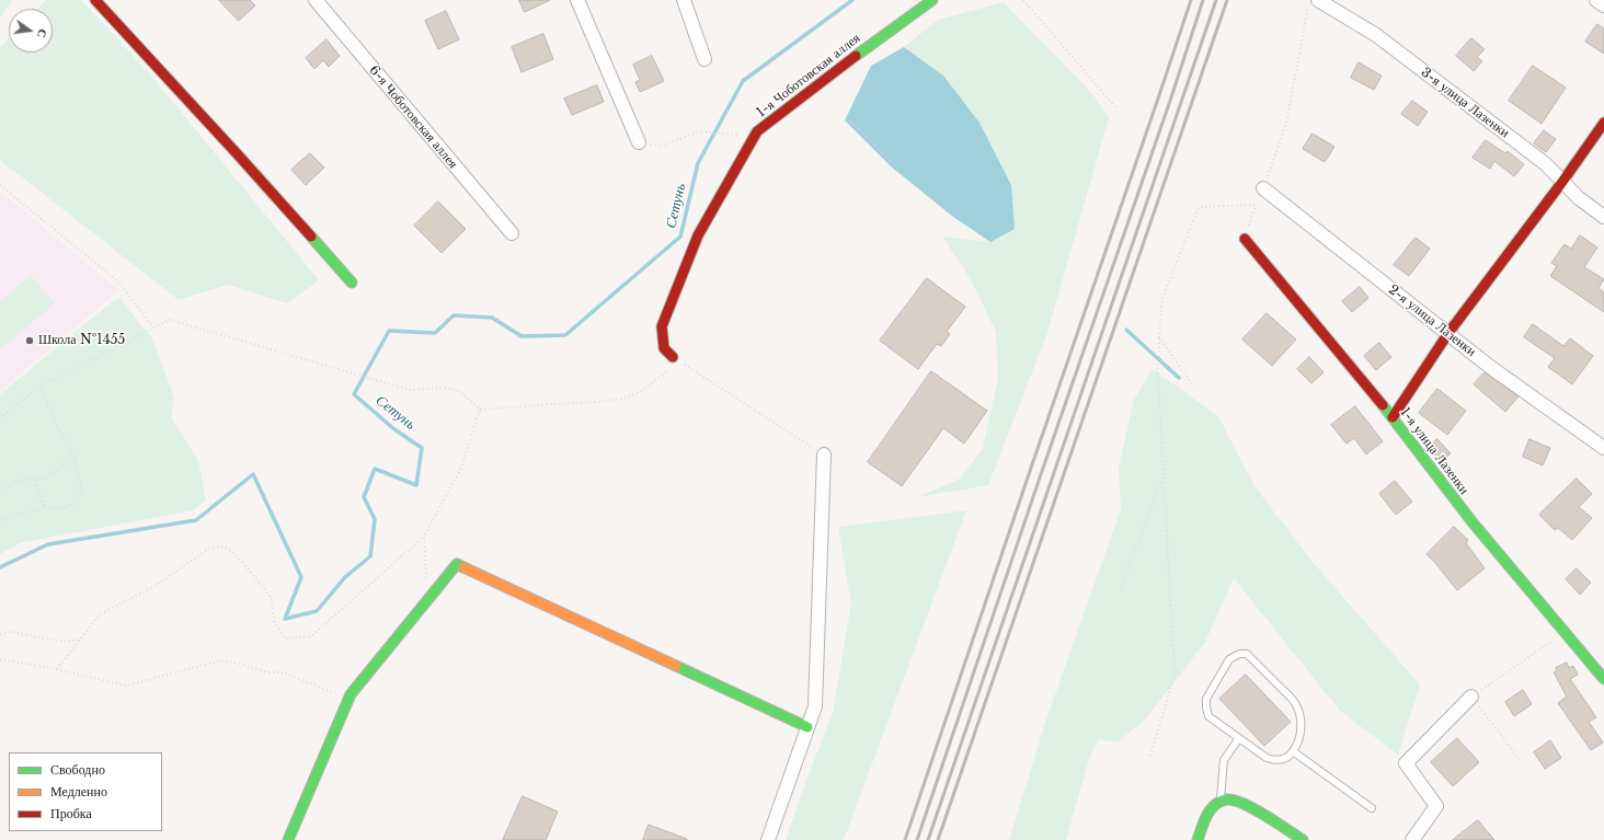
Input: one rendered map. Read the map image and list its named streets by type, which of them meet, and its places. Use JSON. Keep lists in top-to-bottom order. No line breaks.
{"streets":{"street":["1-я Чоботовская аллея","3-я улица Лазенки","6-я Чоботовская аллея","2-я улица Лазенки","1-я улица Лазенки"]},"water":["Сетунь"],"places":["Школа №1455"],"legend":["Свободно","Медленно","Пробка"],"north":"right"}
